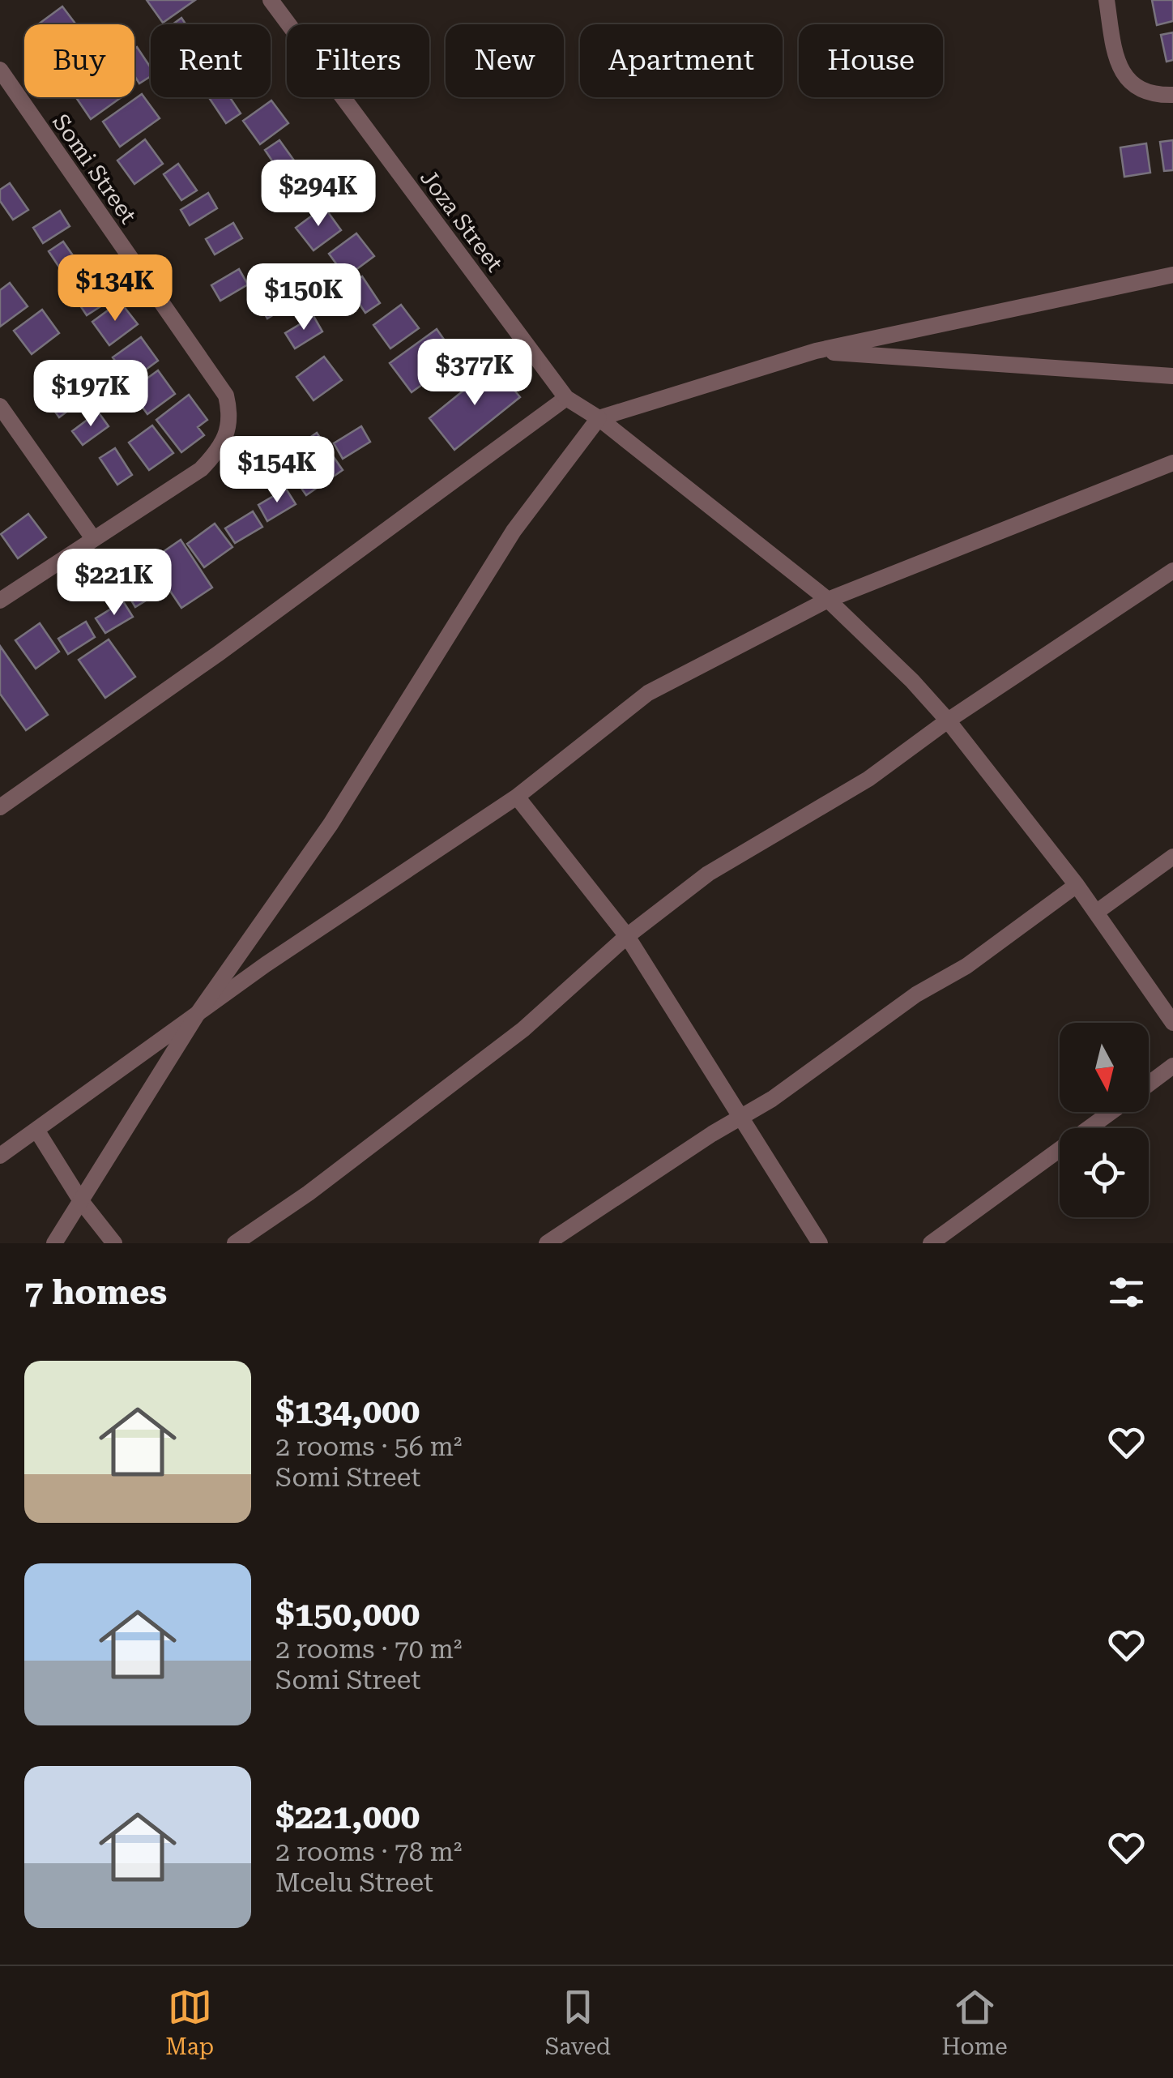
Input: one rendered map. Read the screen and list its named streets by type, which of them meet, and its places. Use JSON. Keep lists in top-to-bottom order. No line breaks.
{"streets":{"street":["Somi Street","Joza Street"]},"north":"bottom","page":{"chip":["Buy","Rent","Filters","New","Apartment","House"],"price":["$294K","$134K","$150K","$377K","$197K","$154K","$221K"],"heading":"7 homes","list":[{"name":"$134,000","note":"2 rooms · 56 m² · Somi Street"},{"name":"$150,000","note":"2 rooms · 70 m² · Somi Street"},{"name":"$221,000","note":"2 rooms · 78 m² · Mcelu Street"}],"tabs":["Map","Saved","Home"]}}
